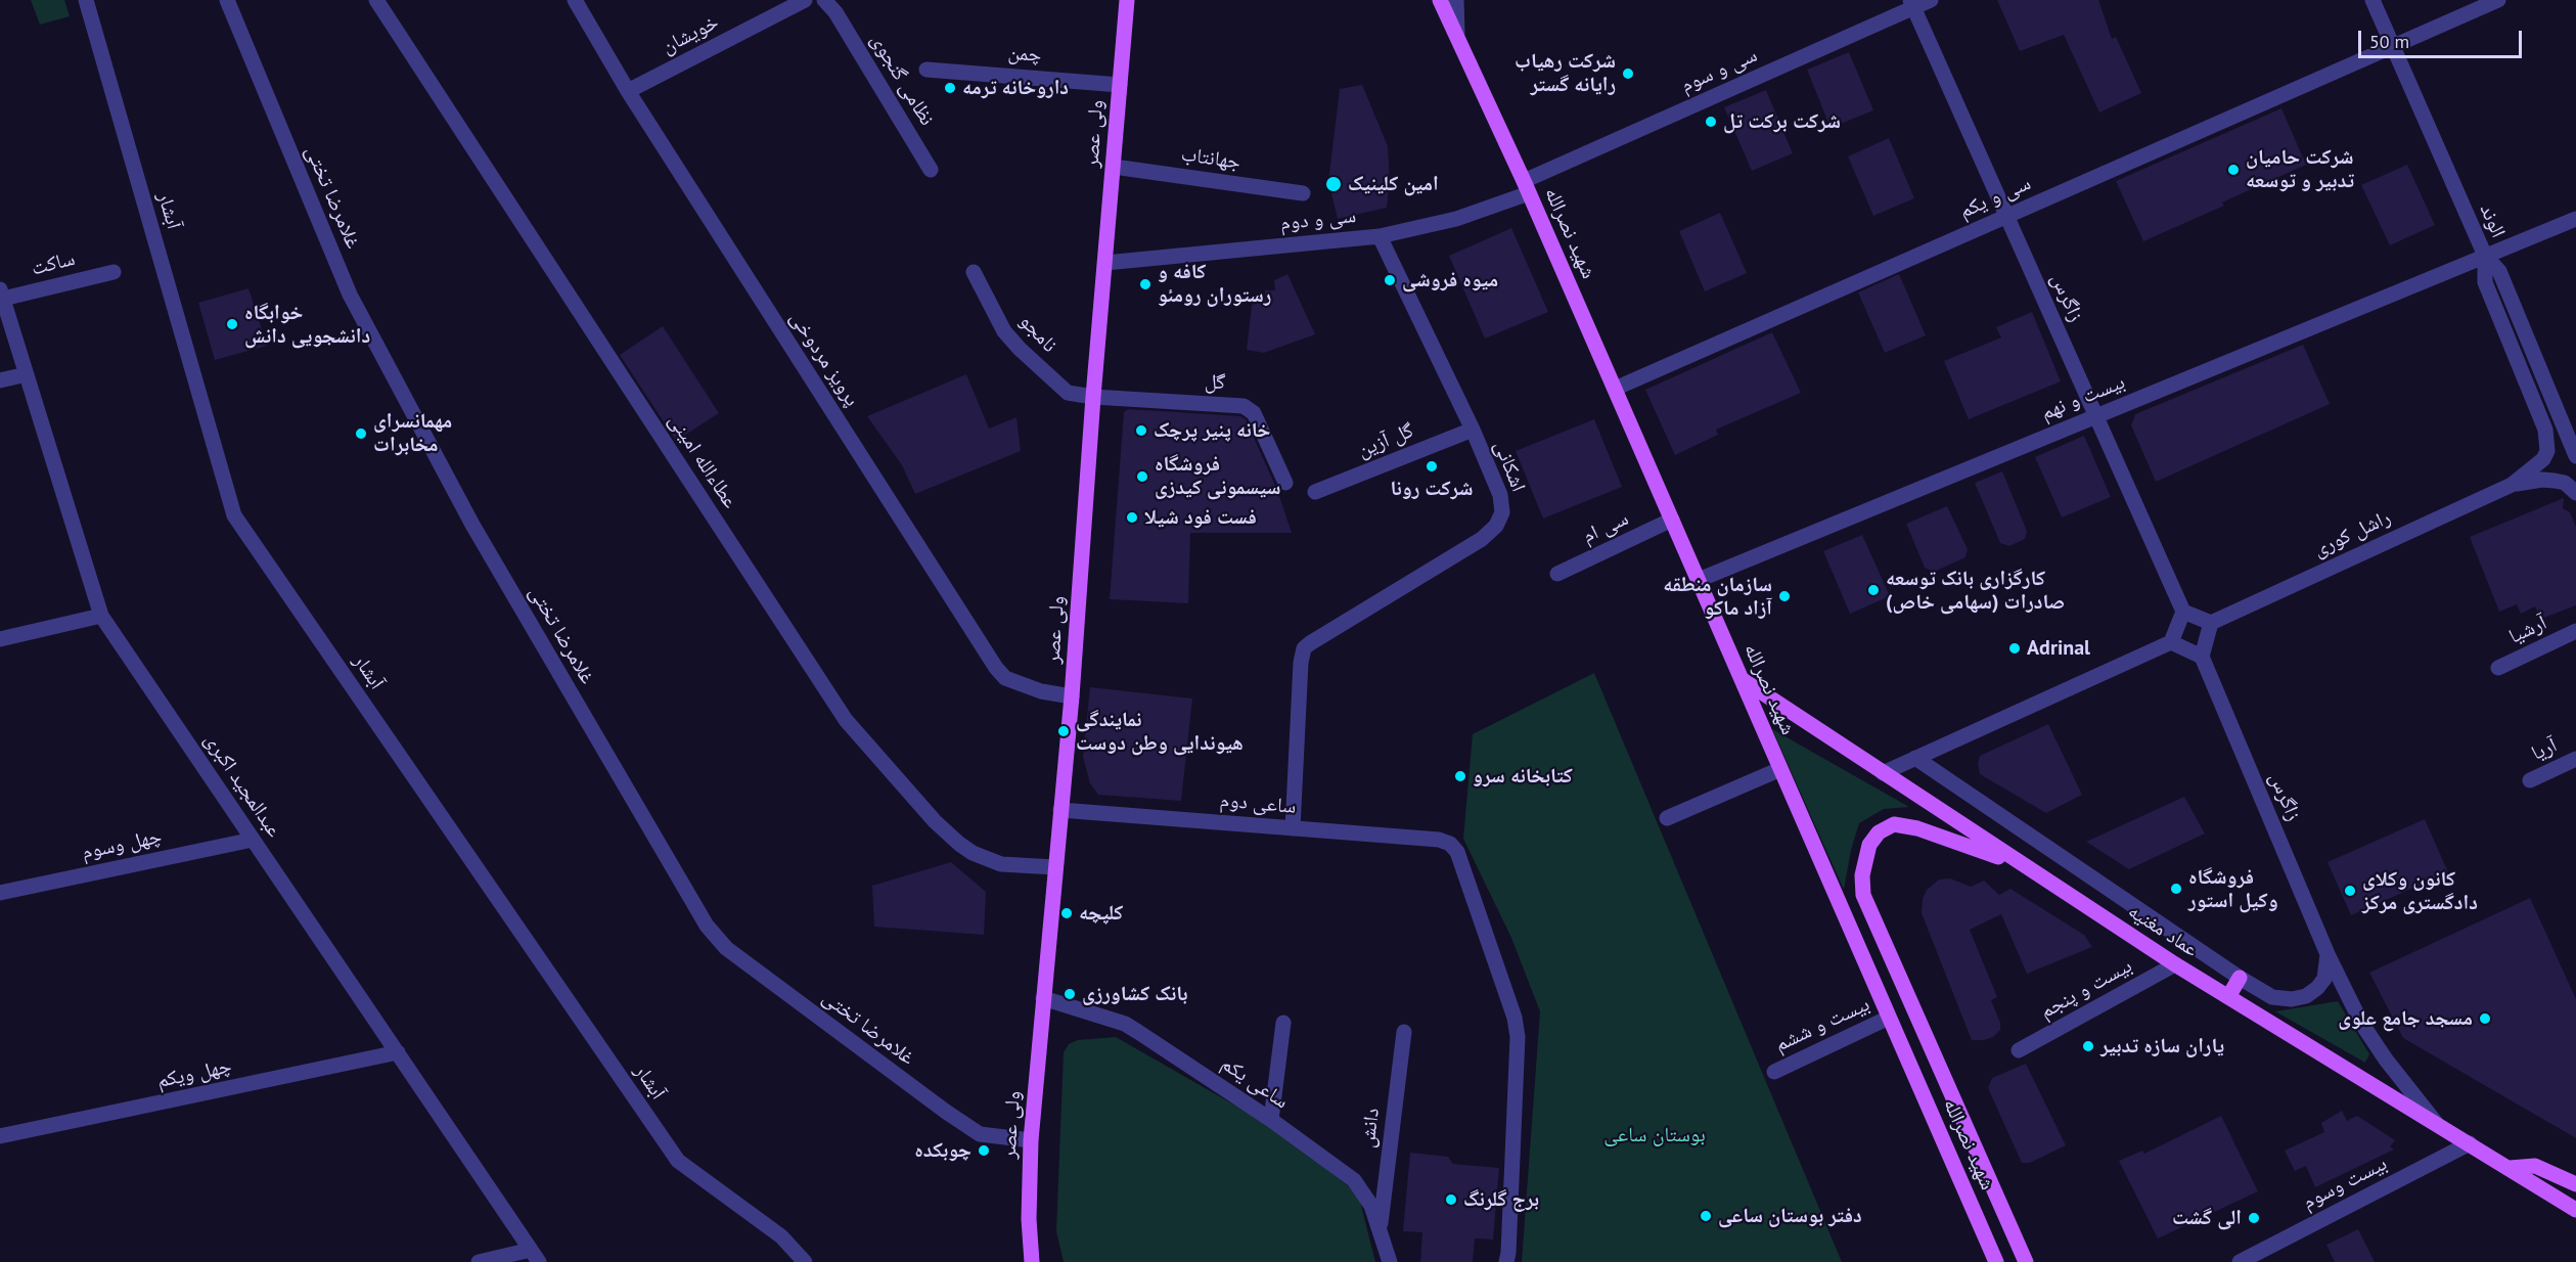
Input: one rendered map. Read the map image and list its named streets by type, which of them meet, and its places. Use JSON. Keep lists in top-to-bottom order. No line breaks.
{"streets":{"main road":["ولی عصر","شهید نصرالله","عماد مغنیه"],"street":["خویشان","چمن","سی و سوم","نظامی گنجوی","جهانتاب","غلامرضا تختی","سی و یکم","آبشار","سی و دوم","الوند","ساکت","زاگرس","نامجو","پرویز مردوخی","گل","بیست و نهم","گل آزین","عطاءالله امینی","اشکانی","سی ام","راشل کوری","آرشیا","آریا","عبدالمجید اکبری","ساعی دوم","چهل وسوم","بیست و پنجم","بیست و ششم","چهل ویکم","ساعی یکم","دانش","بیست وسوم"]},"crossings":[["خویشان","پرویز مردوخی"],["چمن","ولی عصر"],["سی و سوم","سی و دوم"],["سی و سوم","شهید نصرالله"],["سی و سوم","زاگرس"],["ولی عصر","جهانتاب"],["ولی عصر","غلامرضا تختی"],["ولی عصر","سی و دوم"],["ولی عصر","نامجو"],["ولی عصر","پرویز مردوخی"],["ولی عصر","گل"],["ولی عصر","عطاءالله امینی"],["ولی عصر","ساعی دوم"],["ولی عصر","ساعی یکم"],["سی و یکم","الوند"],["سی و یکم","شهید نصرالله"],["سی و یکم","زاگرس"],["سی و دوم","شهید نصرالله"],["سی و دوم","اشکانی"],["الوند","بیست و نهم"],["شهید نصرالله","بیست و نهم"],["شهید نصرالله","سی ام"],["شهید نصرالله","عماد مغنیه"],["شهید نصرالله","بیست و ششم"],["ساکت","عبدالمجید اکبری"],["زاگرس","بیست و نهم"],["زاگرس","عماد مغنیه"],["نامجو","گل"],["گل آزین","اشکانی"],["اشکانی","ساعی دوم"],["عبدالمجید اکبری","چهل وسوم"],["عبدالمجید اکبری","چهل ویکم"],["عماد مغنیه","بیست و پنجم"],["عماد مغنیه","بیست وسوم"],["ساعی یکم","دانش"]],"parks":["بوستان ساعی"],"places":["شرکت رهیاب رایانه گستر","داروخانه ترمه","شرکت برکت تل","شرکت حامیان تدبیر و توسعه","امین کلینیک","میوه فروشی","کافه و رستوران رومئو","خوابگاه دانشجویی دانش","خانه پنیر پرچک","مهمانسرای مخابرات","شرکت رونا","فروشگاه سیسمونی کیدزی","فست فود شیلا","کارگزاری بانک توسعه صادرات (سهامی خاص)","سازمان منطقه آزاد ماکو","Adrinal","نمایندگی هیوندایی وطن دوست","کتابخانه سرو","فروشگاه وکیل استور","کانون وکلای دادگستری مرکز","کلپچه","بانک کشاورزی","مسجد جامع علوی","یاران سازه تدبیر","چوبکده","برج گلرنگ","دفتر بوستان ساعی","الی گشت"],"scale_bar":"50 m"}
